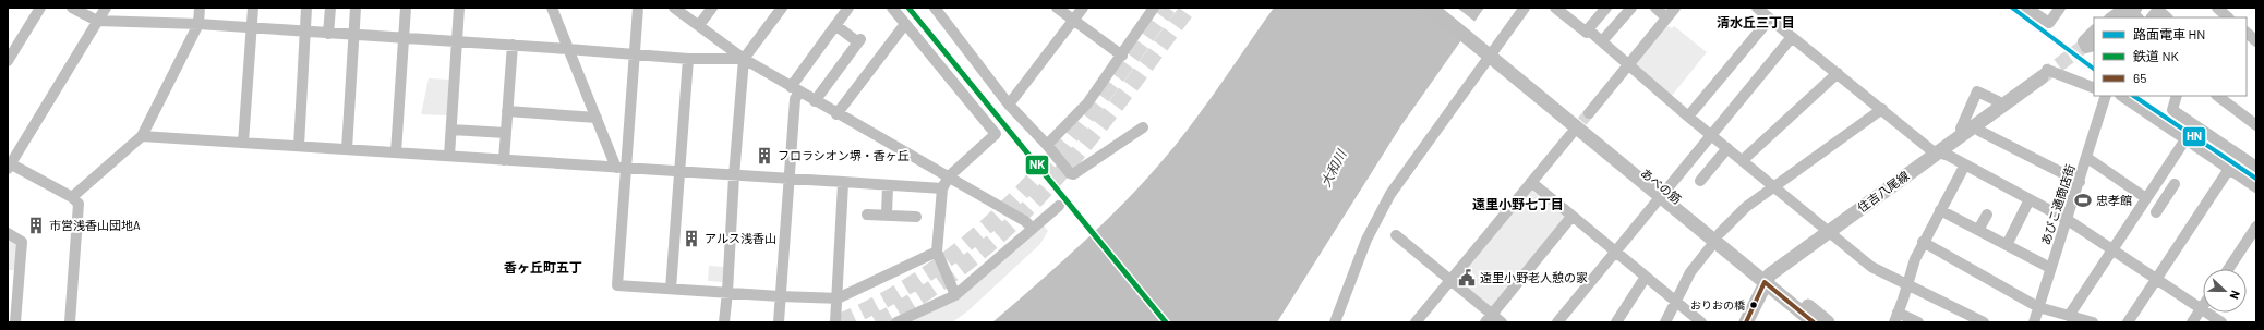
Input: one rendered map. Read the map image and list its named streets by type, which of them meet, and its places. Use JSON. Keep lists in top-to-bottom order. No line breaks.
{"streets":{"main road":["あべの筋","住吉八尾線"],"street":["あびこ通商店街"]},"crossings":[["あべの筋","住吉八尾線"]],"districts":["清水丘三丁目","遠里小野七丁目","香ヶ丘町五丁"],"water":["大和川"],"places":{"building":["フロラシオン堺・香ヶ丘","市営浅香山団地A","アルス浅香山"],"sports":["忠孝館"],"public building":["遠里小野老人憩の家"],"other":["おりおの橋"]},"lines":["tram line HN","rail line NK","transit line 65"],"legend":["路面電車 HN","鉄道 NK","65"],"north":"right"}
